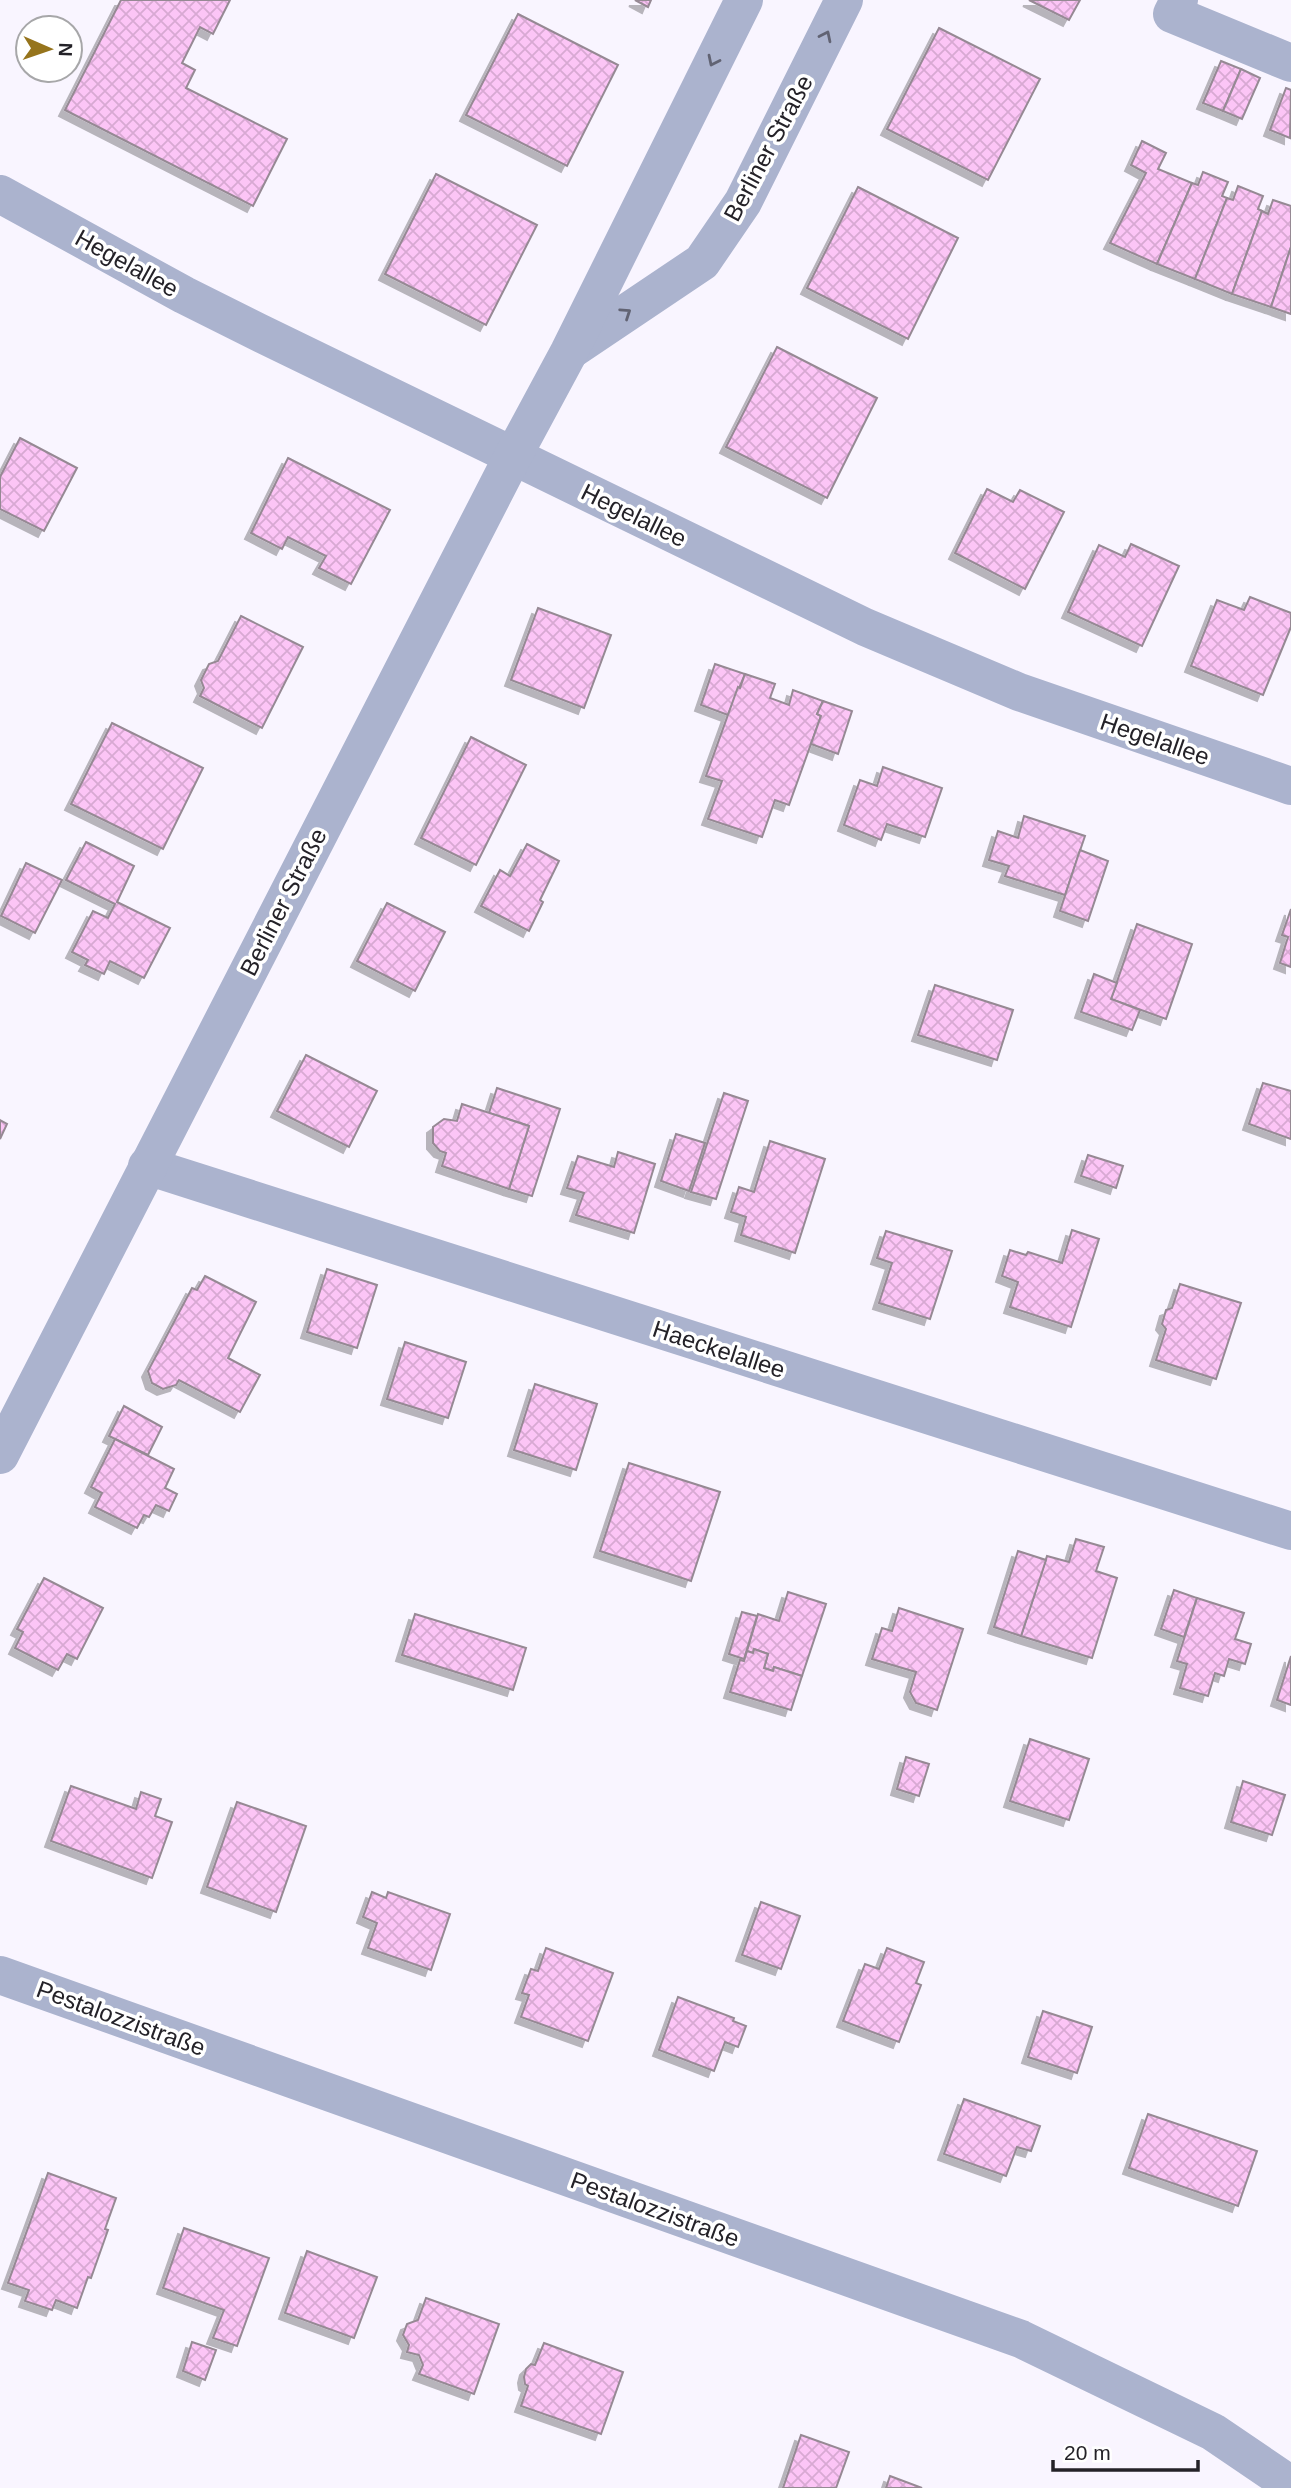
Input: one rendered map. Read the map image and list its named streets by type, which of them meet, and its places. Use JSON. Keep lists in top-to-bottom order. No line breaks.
{"streets":{"street":["Berliner Straße","Hegelallee","Haeckelallee","Pestalozzistraße"]},"crossings":[["Berliner Straße","Hegelallee"],["Berliner Straße","Haeckelallee"]],"scale_bar":"20 m","north":"right"}
